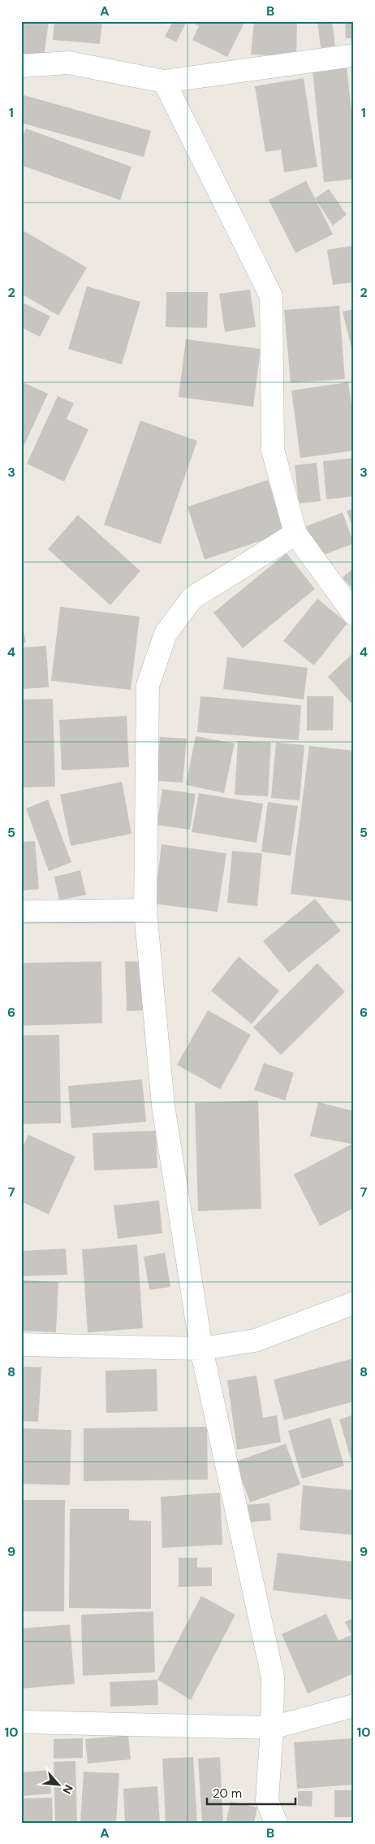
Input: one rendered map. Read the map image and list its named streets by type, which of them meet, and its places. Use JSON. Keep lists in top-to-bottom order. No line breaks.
{"scale_bar":"20 m","north":"bottom right","grid":{"columns":["A","B"],"rows":["1","2","3","4","5","6","7","8","9","10"]}}
